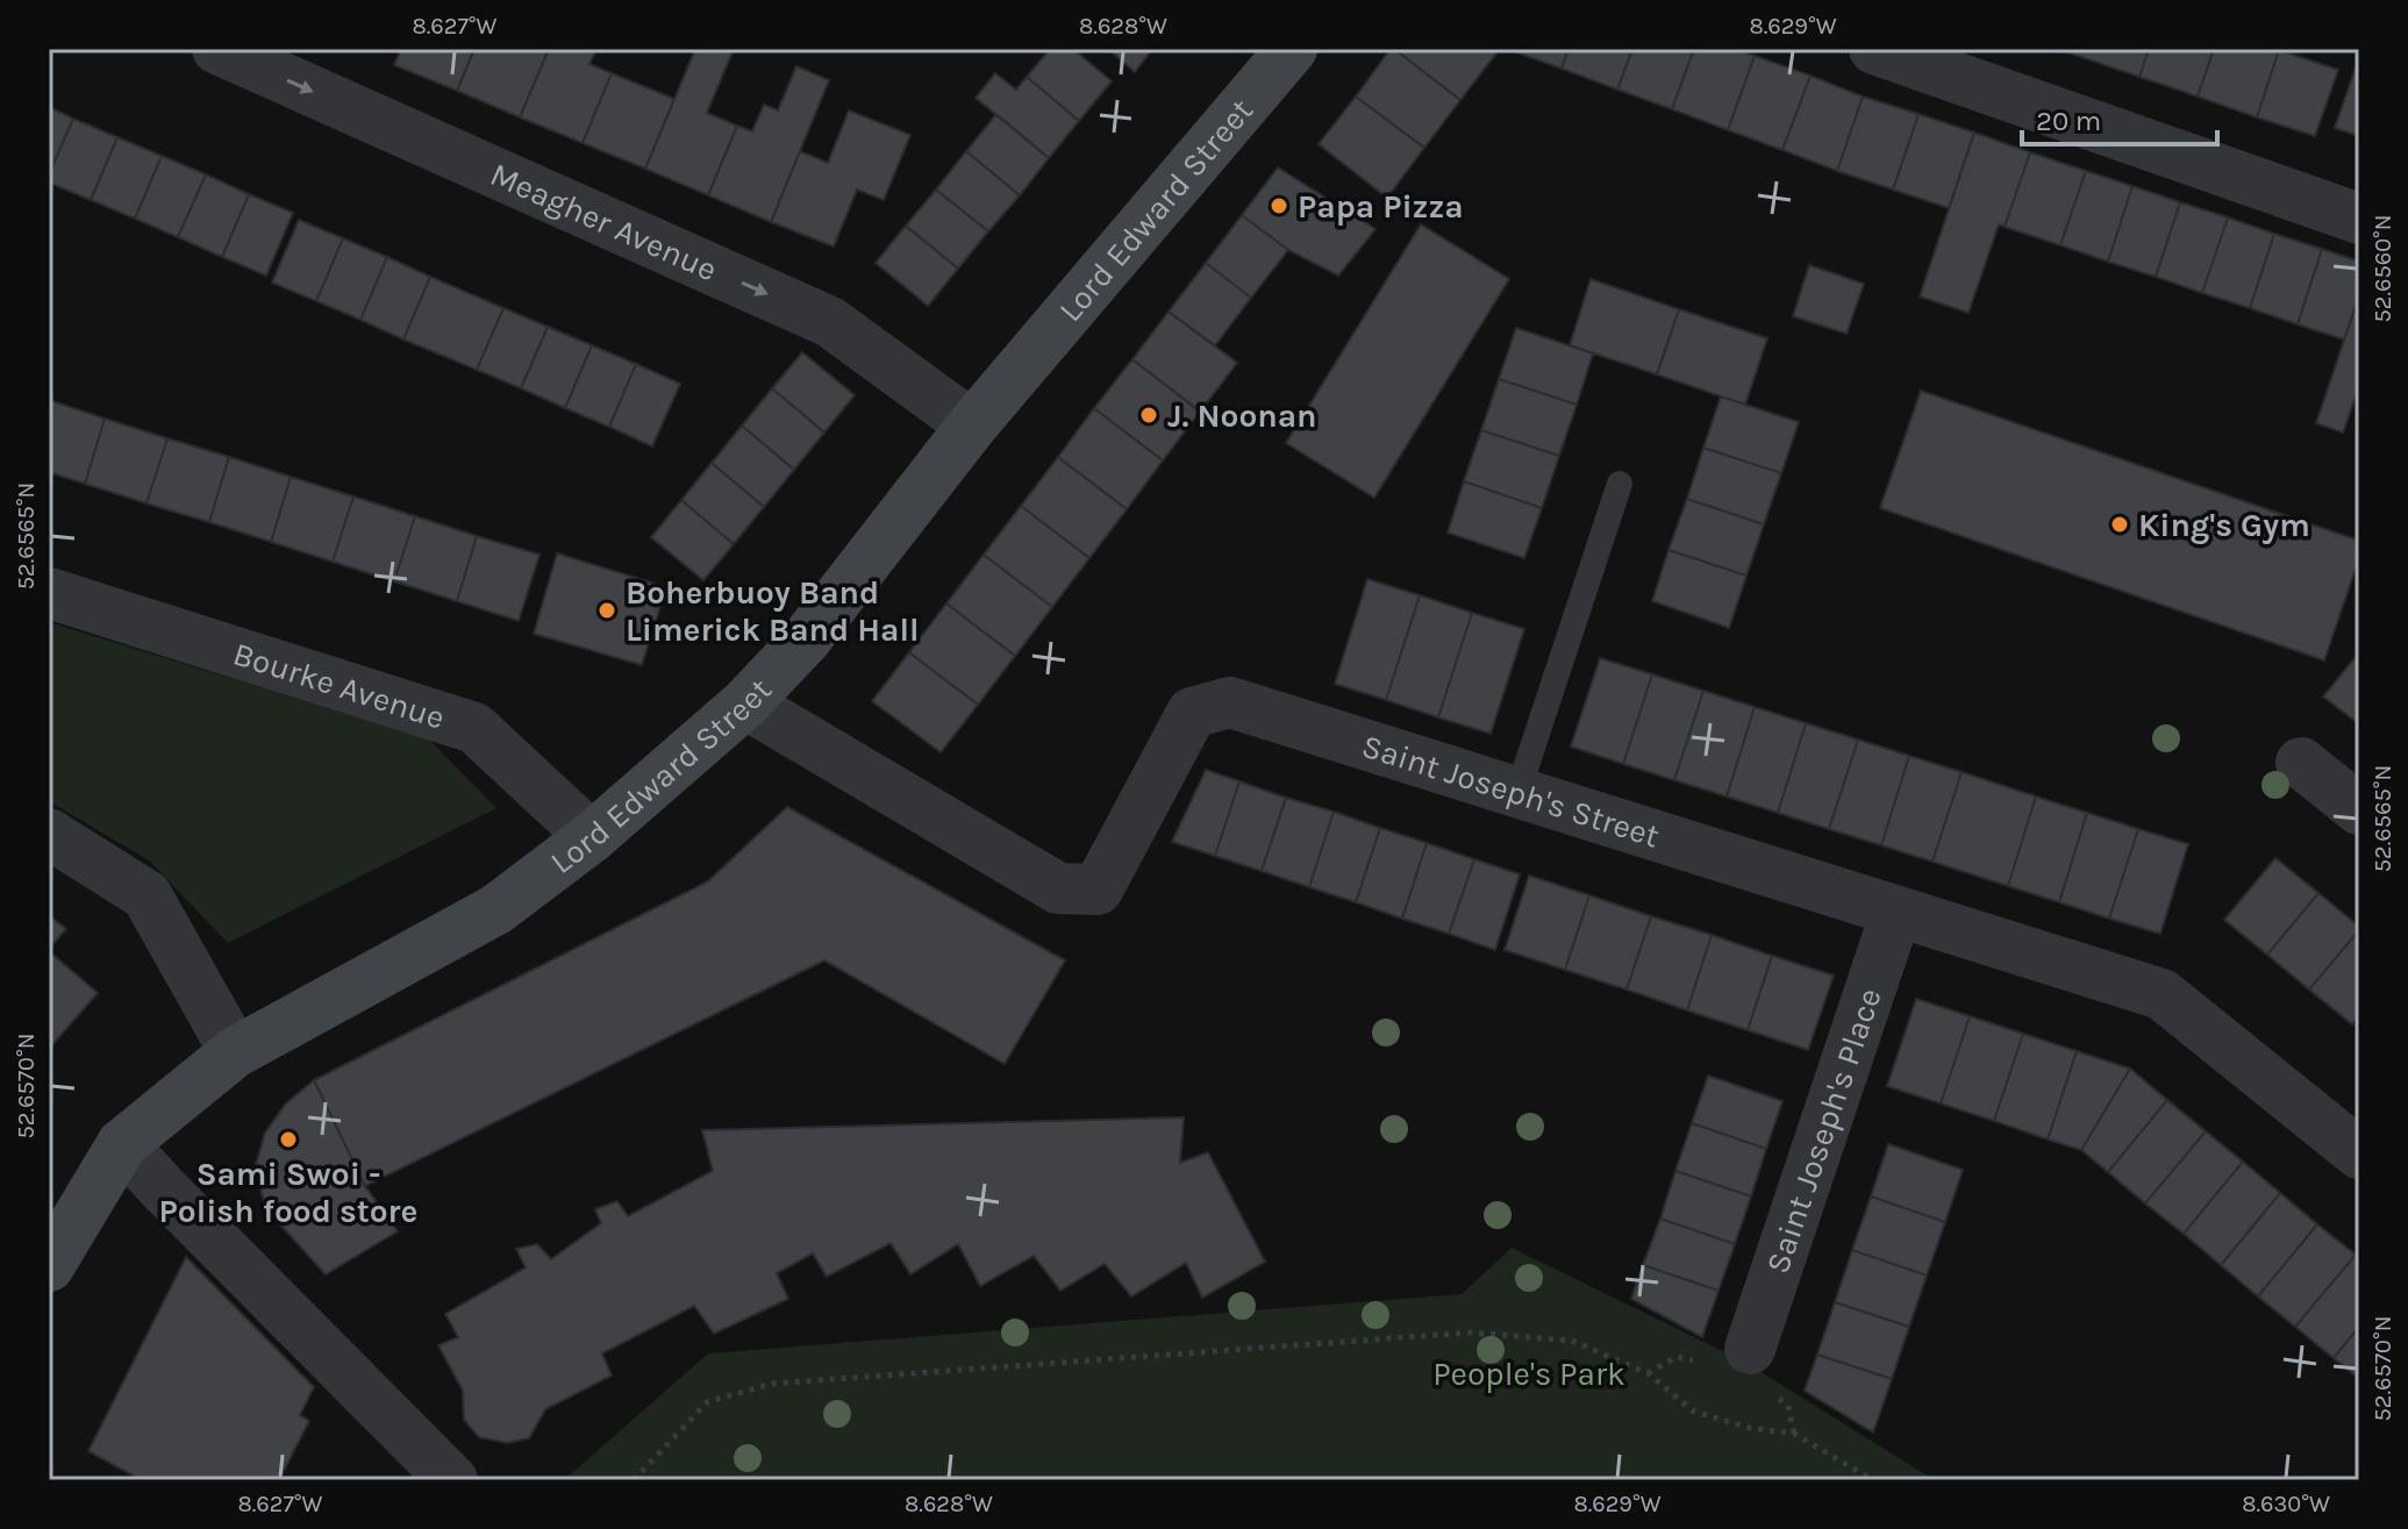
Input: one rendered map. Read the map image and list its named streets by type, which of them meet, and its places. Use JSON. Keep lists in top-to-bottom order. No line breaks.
{"streets":{"main road":["Lord Edward Street"],"street":["Meagher Avenue","Bourke Avenue","Saint Joseph's Street","Saint Joseph's Place"]},"crossings":[["Lord Edward Street","Meagher Avenue"],["Lord Edward Street","Bourke Avenue"],["Lord Edward Street","Saint Joseph's Street"],["Saint Joseph's Street","Saint Joseph's Place"]],"one_way":["Meagher Avenue"],"parks":["People's Park"],"places":["Papa Pizza","J. Noonan","King's Gym","Boherbuoy Band Limerick Band Hall","Sami Swoi - Polish food store"],"scale_bar":"20 m","coordinates":["8.627°W","8.628°W","8.629°W","52.6560°N","52.6565°N","52.6570°N","8.630°W"]}
